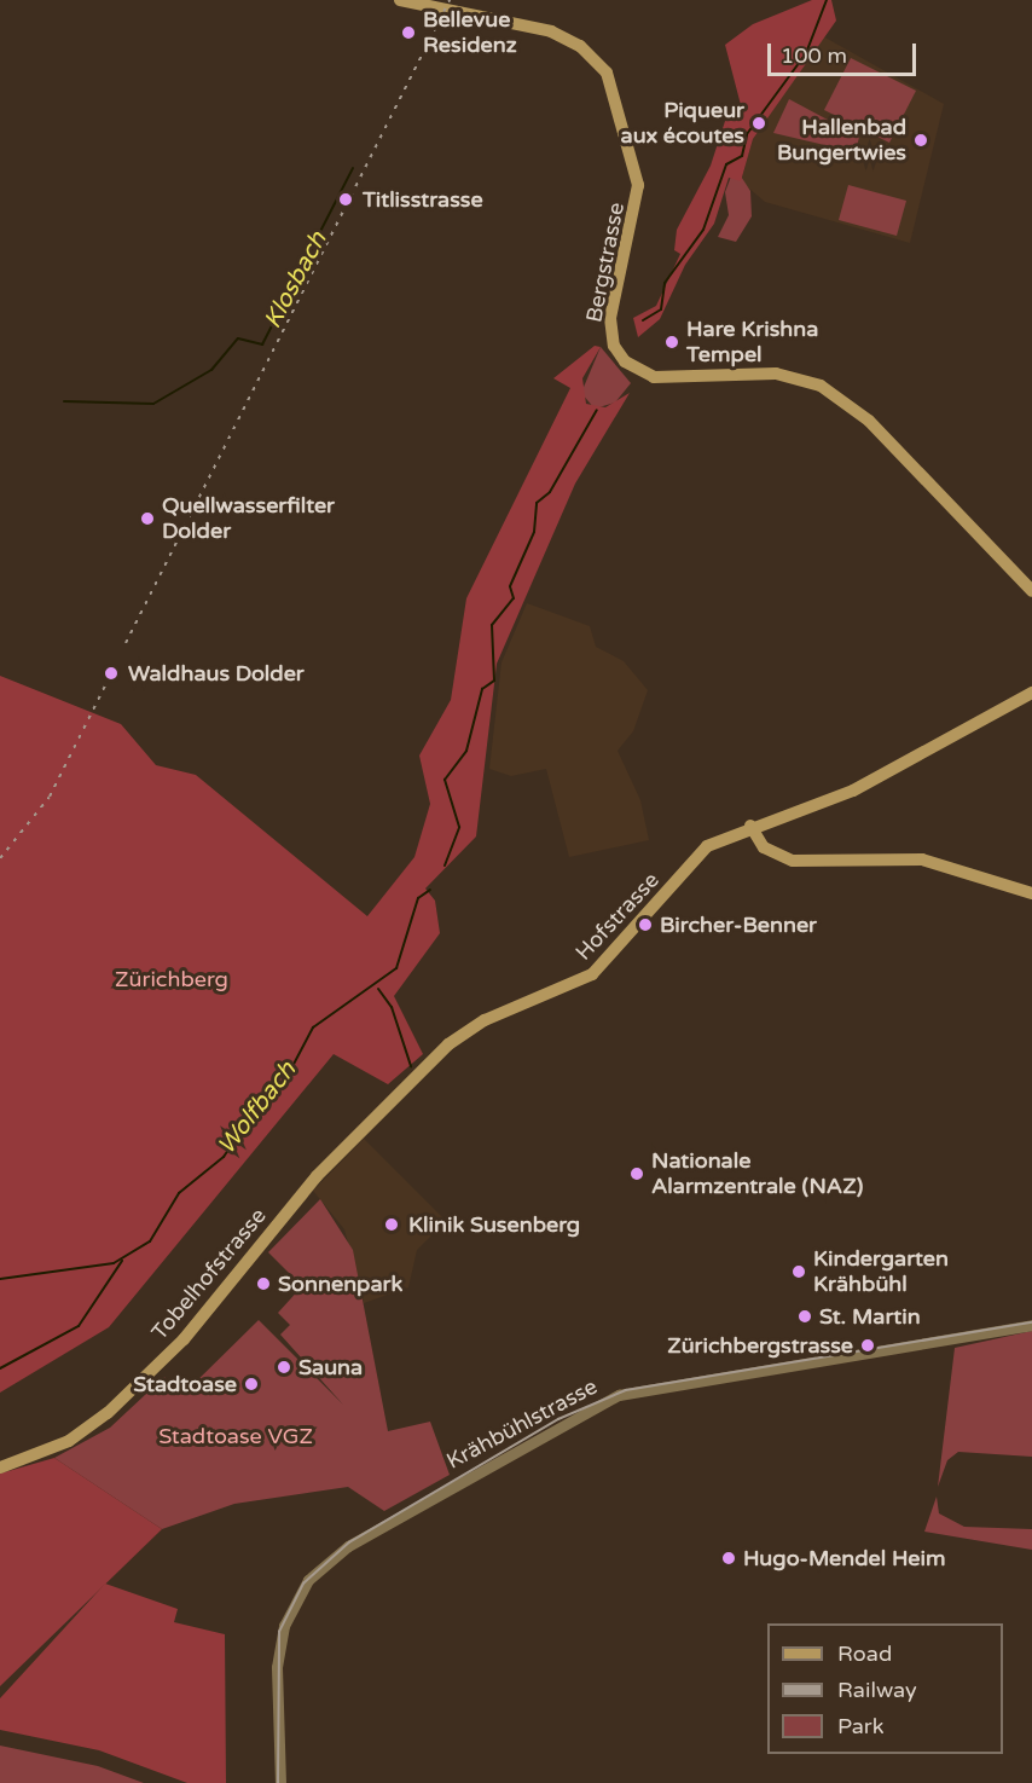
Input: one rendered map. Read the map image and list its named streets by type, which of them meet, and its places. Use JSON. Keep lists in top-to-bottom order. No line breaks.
{"streets":{"main road":["Bergstrasse","Hofstrasse","Tobelhofstrasse"],"street":["Krähbühlstrasse"]},"crossings":[["Hofstrasse","Tobelhofstrasse"]],"water":["Klosbach","Wolfbach"],"parks":["Zürichberg","Stadtoase VGZ"],"places":["Bellevue Residenz","Piqueur aux écoutes","Hallenbad Bungertwies","Titlisstrasse","Hare Krishna Tempel","Quellwasserfilter Dolder","Waldhaus Dolder","Bircher-Benner","Nationale Alarmzentrale (NAZ)","Klinik Susenberg","Kindergarten Krähbühl","Sonnenpark","St. Martin","Zürichbergstrasse","Sauna","Stadtoase","Hugo-Mendel Heim"],"legend":["Road","Railway","Park"],"scale_bar":"100 m"}
